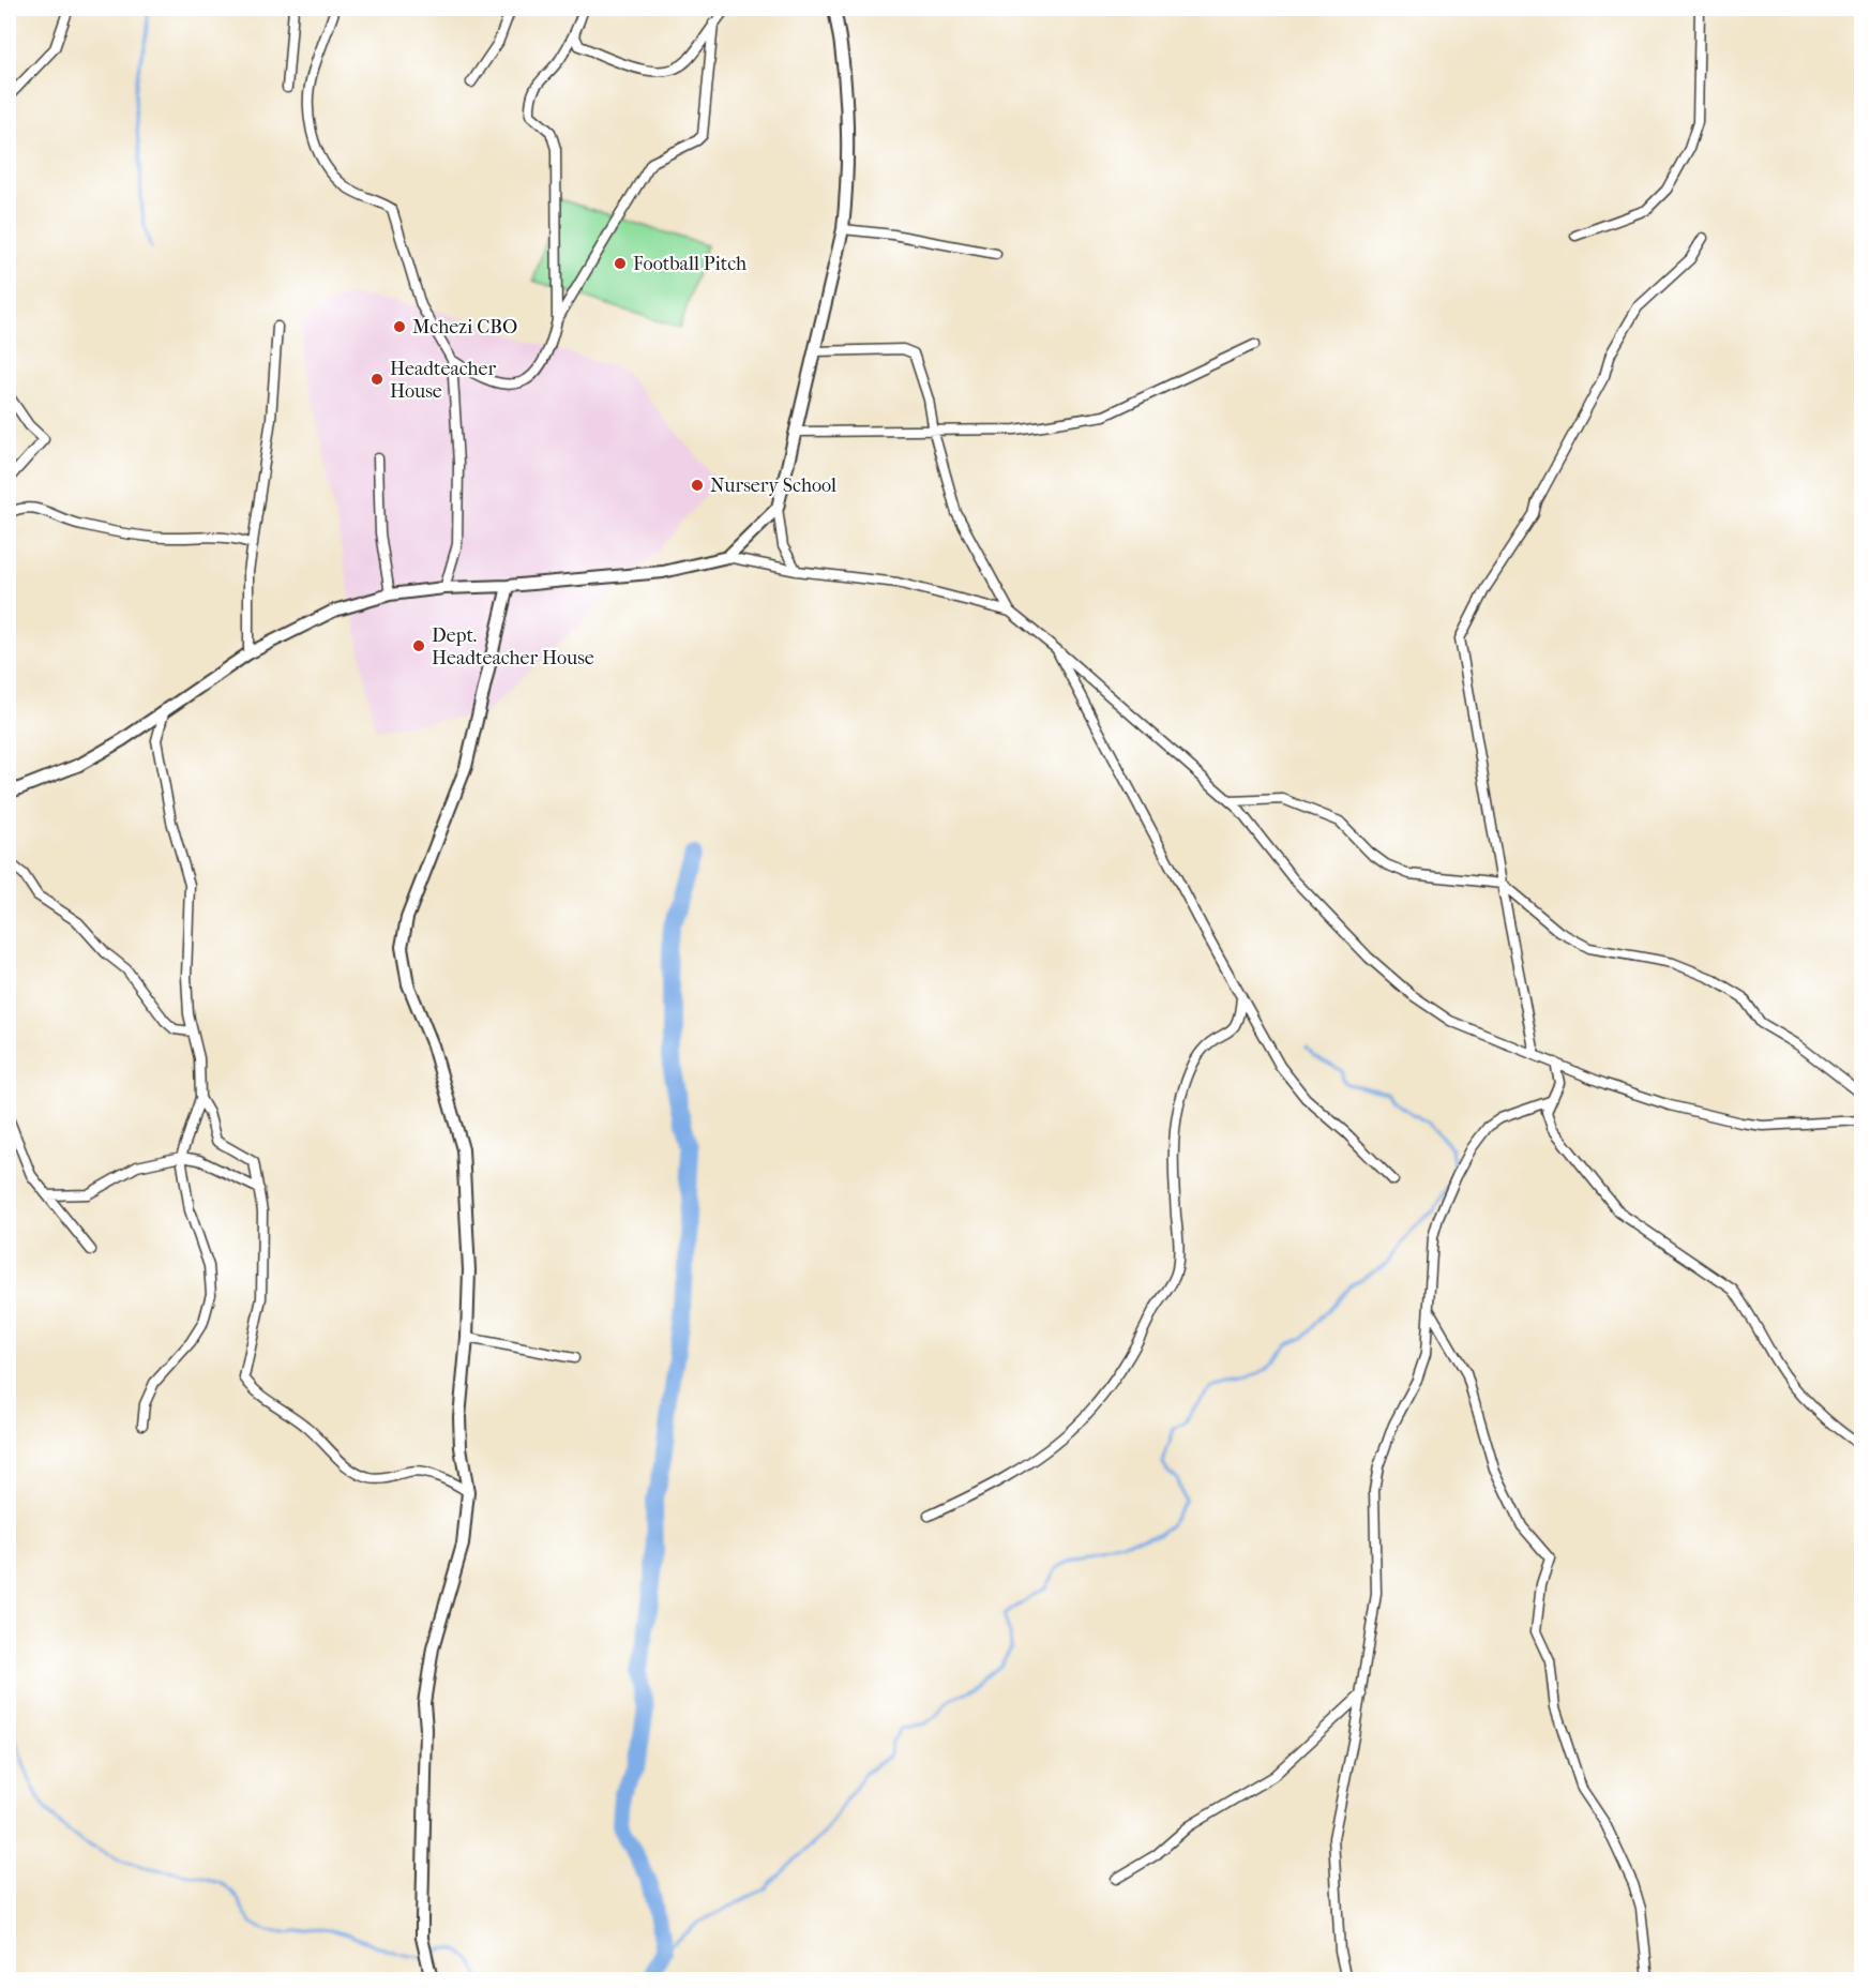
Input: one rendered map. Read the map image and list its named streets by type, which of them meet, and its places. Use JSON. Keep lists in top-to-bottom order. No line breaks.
{"places":["Football Pitch","Mchezi CBO","Headteacher House","Nursery School","Dept. Headteacher House"]}
